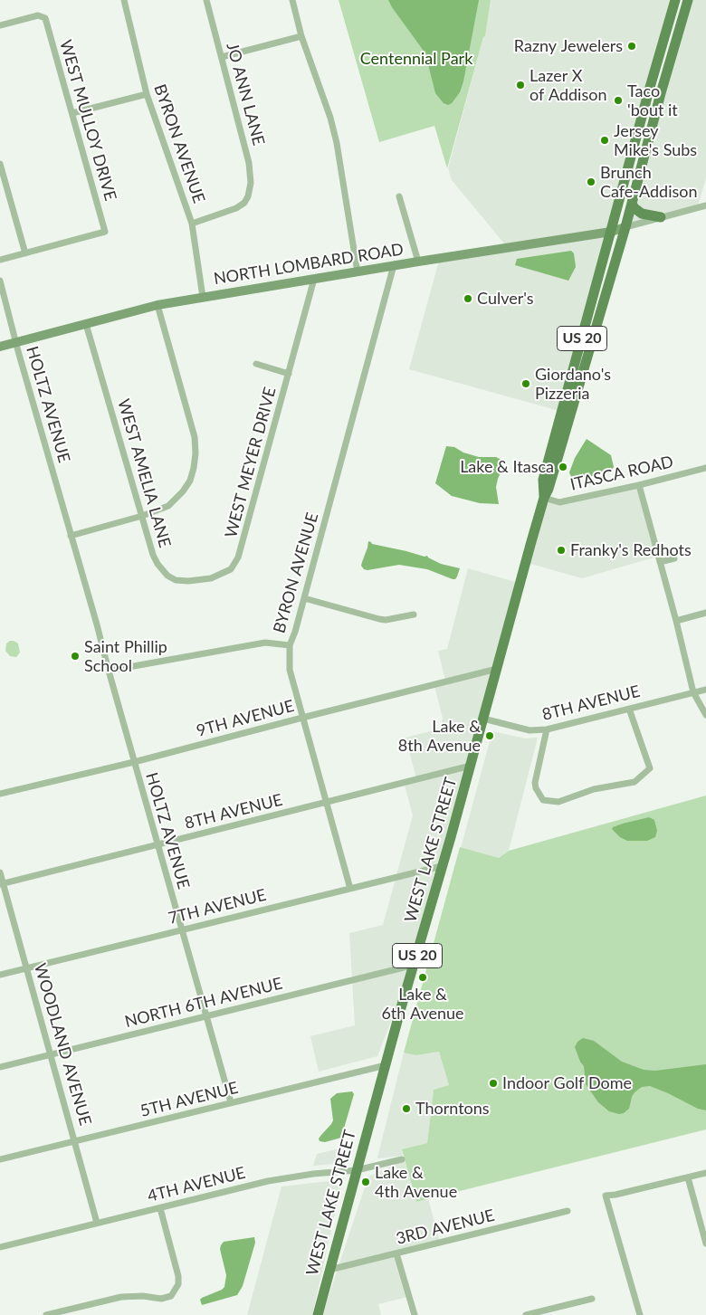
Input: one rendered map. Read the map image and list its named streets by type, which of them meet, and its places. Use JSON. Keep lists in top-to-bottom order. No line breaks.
{"streets":{"main road":["US 20","WEST LAKE STREET"],"street":["JO ANN LANE","WEST MULLOY DRIVE","BYRON AVENUE","NORTH LOMBARD ROAD","HOLTZ AVENUE","WEST MEYER DRIVE","WEST AMELIA LANE","ITASCA ROAD","8TH AVENUE","9TH AVENUE","7TH AVENUE","NORTH 6TH AVENUE","WOODLAND AVENUE","5TH AVENUE","4TH AVENUE","3RD AVENUE"]},"crossings":[["JO ANN LANE","BYRON AVENUE"],["BYRON AVENUE","NORTH LOMBARD ROAD"],["BYRON AVENUE","8TH AVENUE"],["BYRON AVENUE","9TH AVENUE"],["BYRON AVENUE","7TH AVENUE"],["NORTH LOMBARD ROAD","HOLTZ AVENUE"],["NORTH LOMBARD ROAD","WEST MEYER DRIVE"],["NORTH LOMBARD ROAD","WEST AMELIA LANE"],["NORTH LOMBARD ROAD","WEST LAKE STREET"],["HOLTZ AVENUE","8TH AVENUE"],["HOLTZ AVENUE","9TH AVENUE"],["HOLTZ AVENUE","7TH AVENUE"],["HOLTZ AVENUE","NORTH 6TH AVENUE"],["HOLTZ AVENUE","5TH AVENUE"],["WEST MEYER DRIVE","WEST AMELIA LANE"],["ITASCA ROAD","WEST LAKE STREET"],["8TH AVENUE","WEST LAKE STREET"],["8TH AVENUE","WOODLAND AVENUE"],["9TH AVENUE","WEST LAKE STREET"],["WEST LAKE STREET","7TH AVENUE"],["WEST LAKE STREET","NORTH 6TH AVENUE"],["WEST LAKE STREET","5TH AVENUE"],["WEST LAKE STREET","4TH AVENUE"],["WEST LAKE STREET","3RD AVENUE"],["7TH AVENUE","WOODLAND AVENUE"],["NORTH 6TH AVENUE","WOODLAND AVENUE"],["WOODLAND AVENUE","5TH AVENUE"],["WOODLAND AVENUE","4TH AVENUE"]],"parks":["Centennial Park"],"places":["Razny Jewelers","Lazer X of Addison","Taco 'bout it","Jersey Mike's Subs","Brunch Cafe-Addison","Culver's","Giordano's Pizzeria","Lake & Itasca","Franky's Redhots","Saint Phillip School","Lake & 8th Avenue","Lake & 6th Avenue","Indoor Golf Dome","Thorntons","Lake & 4th Avenue"]}
